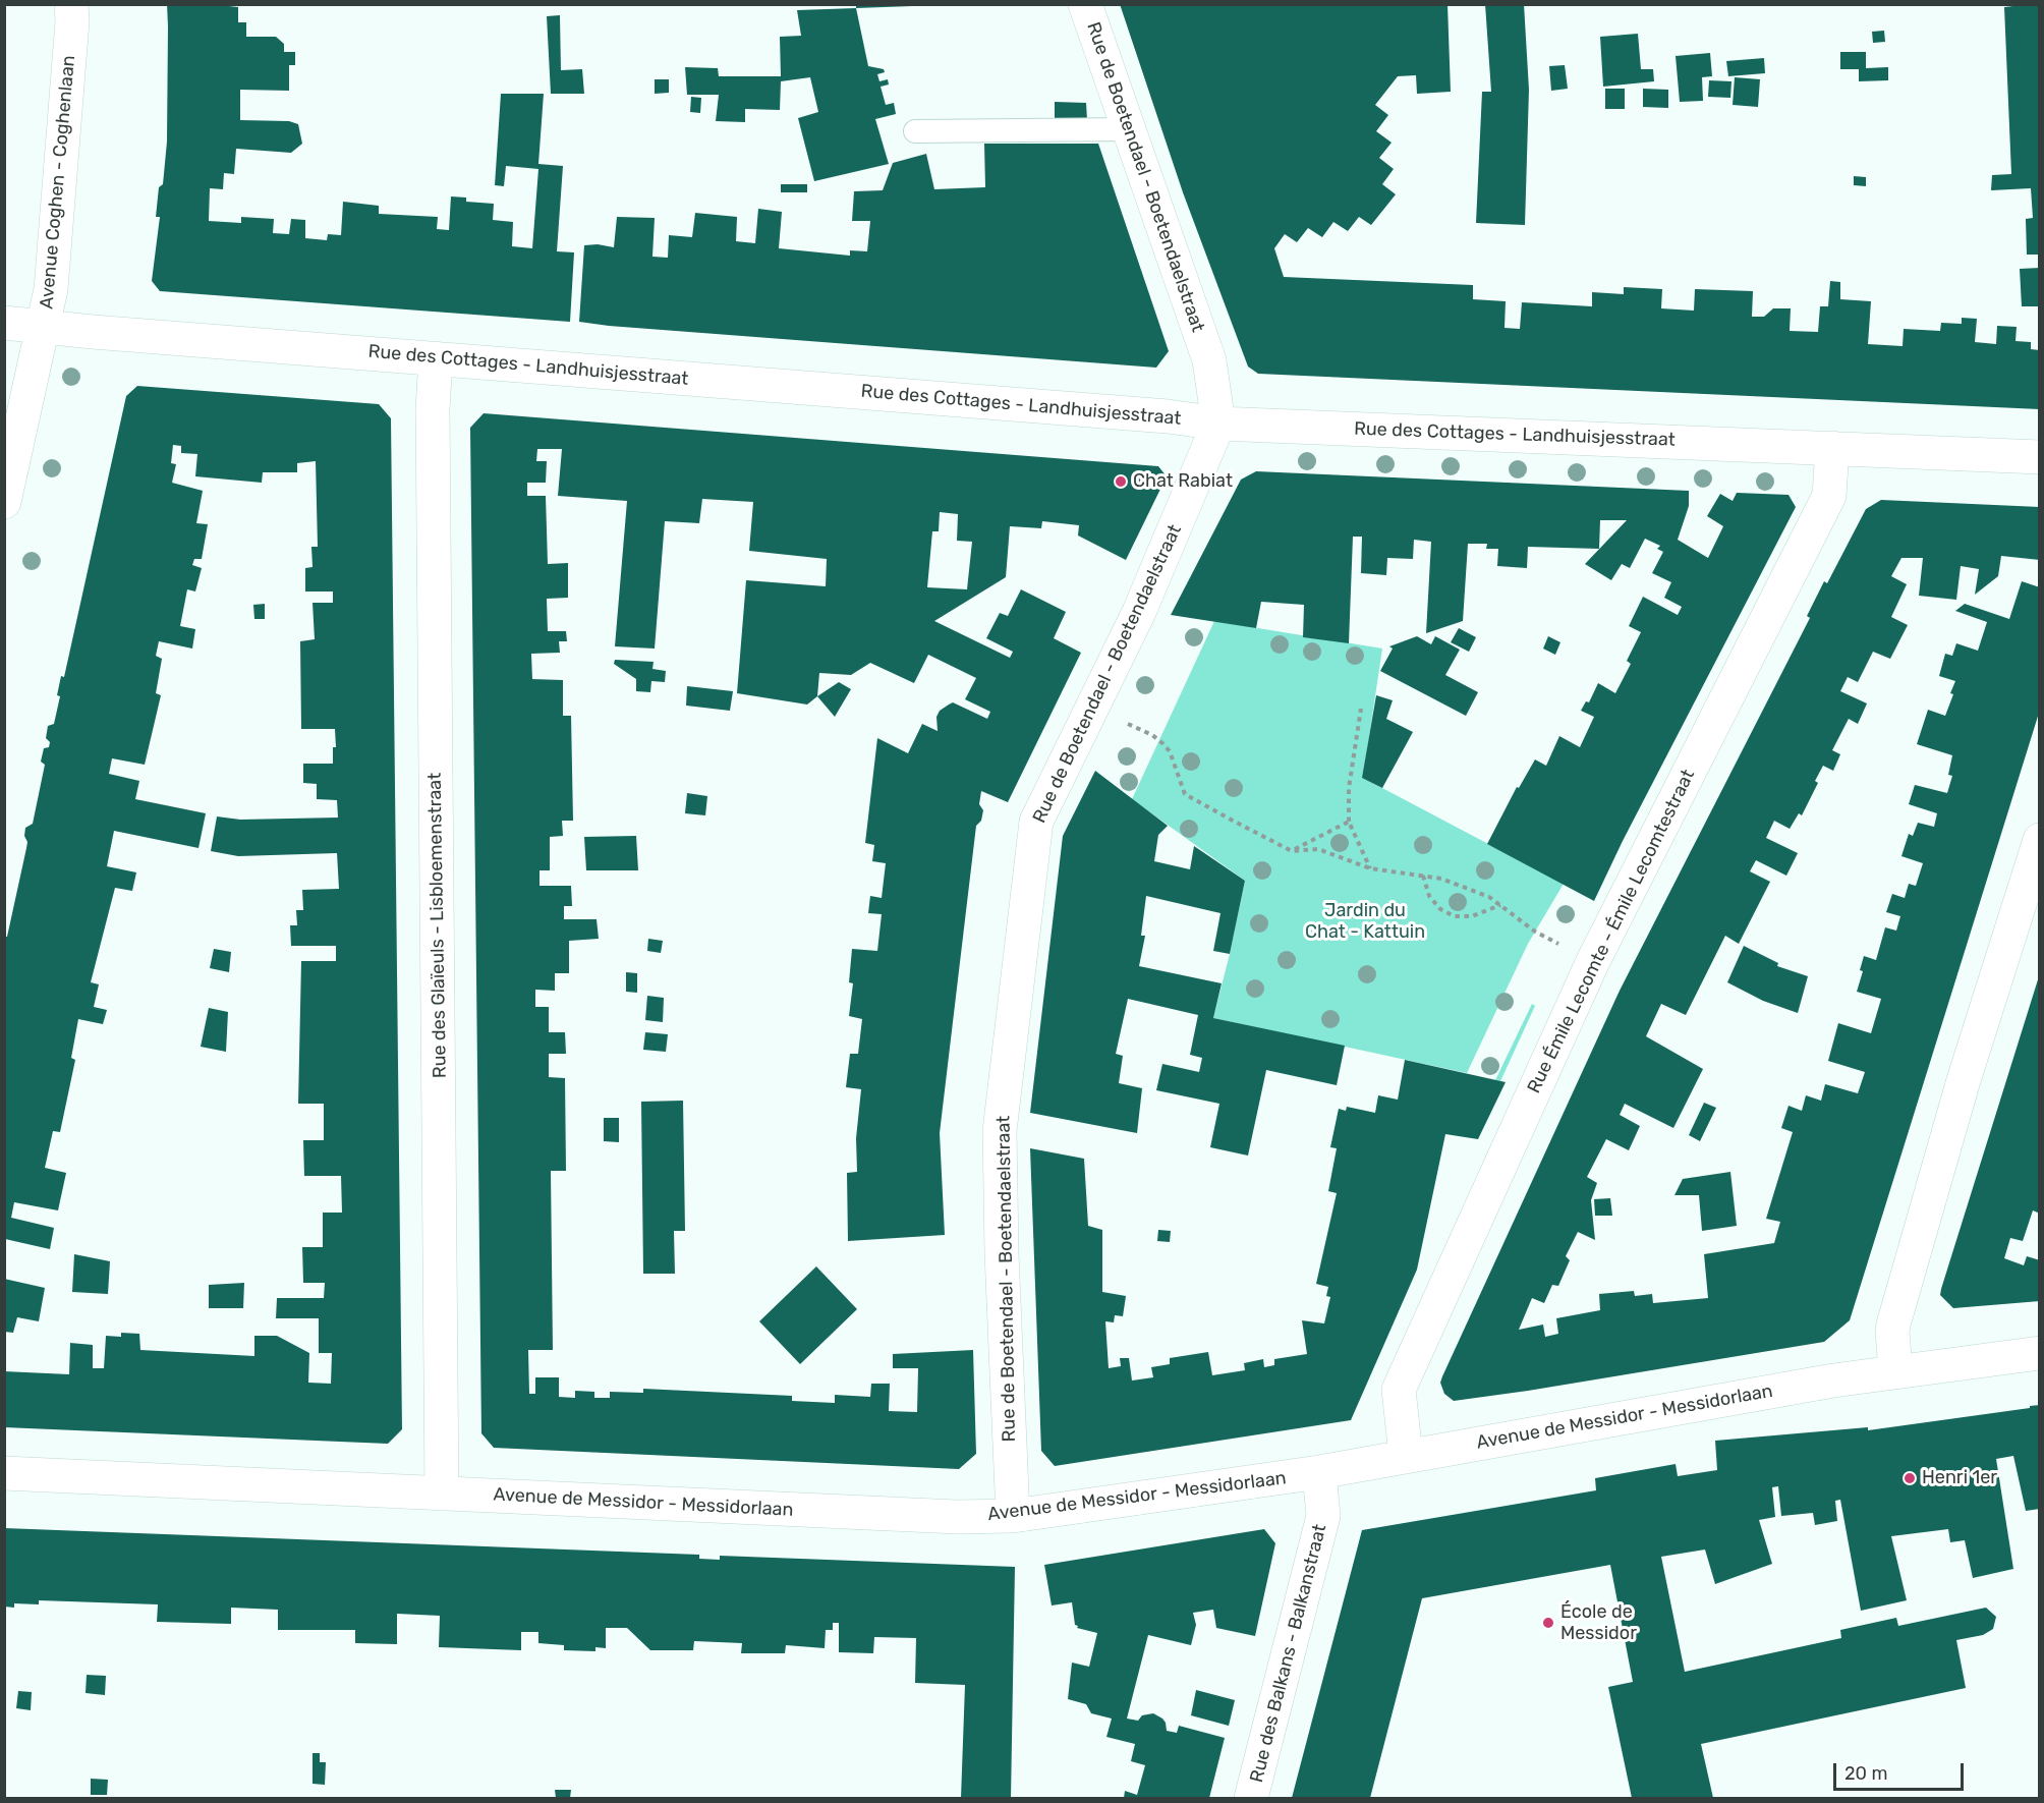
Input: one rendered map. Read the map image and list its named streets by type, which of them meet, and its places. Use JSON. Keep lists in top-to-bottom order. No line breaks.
{"streets":{"street":["Rue de Boetendael - Boetendaelstraat","Avenue Coghen - Coghenlaan","Rue des Cottages - Landhuisjesstraat","Rue des Glaïeuls - Lisbloemenstraat","Rue Émile Lecomte - Émile Lecomtestraat","Avenue de Messidor - Messidorlaan","Rue des Balkans - Balkanstraat"]},"crossings":[["Rue de Boetendael - Boetendaelstraat","Rue des Cottages - Landhuisjesstraat"],["Rue de Boetendael - Boetendaelstraat","Avenue de Messidor - Messidorlaan"],["Avenue Coghen - Coghenlaan","Rue des Cottages - Landhuisjesstraat"],["Rue des Cottages - Landhuisjesstraat","Rue des Glaïeuls - Lisbloemenstraat"],["Rue des Cottages - Landhuisjesstraat","Rue Émile Lecomte - Émile Lecomtestraat"],["Rue des Glaïeuls - Lisbloemenstraat","Avenue de Messidor - Messidorlaan"],["Rue Émile Lecomte - Émile Lecomtestraat","Avenue de Messidor - Messidorlaan"],["Avenue de Messidor - Messidorlaan","Rue des Balkans - Balkanstraat"]],"parks":["Jardin du Chat - Kattuin"],"places":["Chat Rabiat","Henri 1er","École de Messidor"],"scale_bar":"20 m"}
